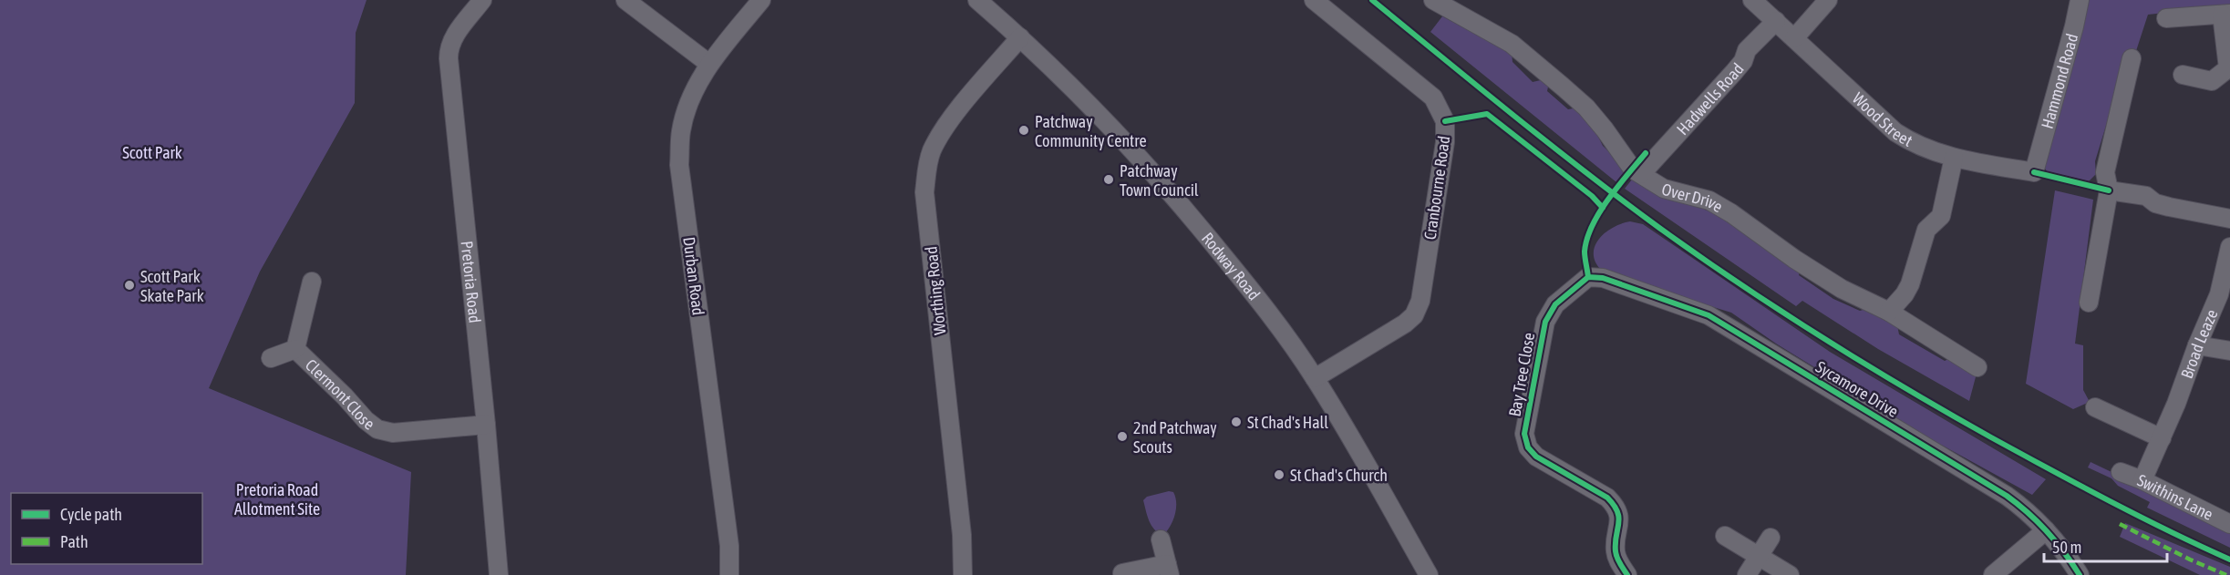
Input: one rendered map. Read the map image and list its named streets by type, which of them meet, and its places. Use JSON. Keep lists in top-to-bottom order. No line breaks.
{"streets":{"street":["Hammond Road","Hadwells Road","Wood Street","Cranbourne Road","Over Drive","Rodway Road","Durban Road","Pretoria Road","Worthing Road","Broad Leaze","Bay Tree Close","Sycamore Drive","Clermont Close","Swithins Lane"]},"crossings":[["Hammond Road","Wood Street"],["Hadwells Road","Wood Street"],["Hadwells Road","Over Drive"],["Cranbourne Road","Rodway Road"],["Rodway Road","Worthing Road"],["Pretoria Road","Clermont Close"],["Broad Leaze","Swithins Lane"],["Bay Tree Close","Sycamore Drive"]],"parks":["Scott Park","Pretoria Road Allotment Site"],"places":["Patchway Community Centre","Patchway Town Council","Scott Park Skate Park","St Chad's Hall","2nd Patchway Scouts","St Chad's Church"],"legend":["Cycle path","Path"],"scale_bar":"50 m"}
